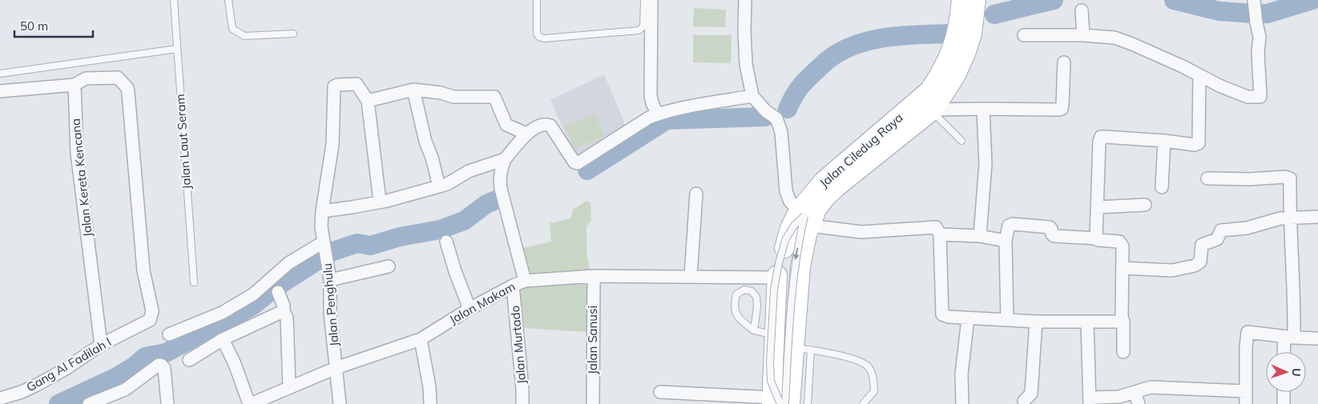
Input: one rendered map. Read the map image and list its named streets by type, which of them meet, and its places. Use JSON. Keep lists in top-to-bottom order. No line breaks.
{"streets":{"main road":["Jalan Ciledug Raya"],"street":["Jalan Kereta Kencana","Jalan Makam","Jalan Penghulu","Jalan Sanusi","Jalan Murtado","Gang Al Fadilah I"],"lane":["Jalan Laut Seram"]},"crossings":[["Jalan Ciledug Raya","Jalan Makam"],["Jalan Kereta Kencana","Gang Al Fadilah I"],["Jalan Makam","Jalan Penghulu"],["Jalan Makam","Jalan Sanusi"],["Jalan Makam","Jalan Murtado"]],"scale_bar":"50 m","north":"right"}
